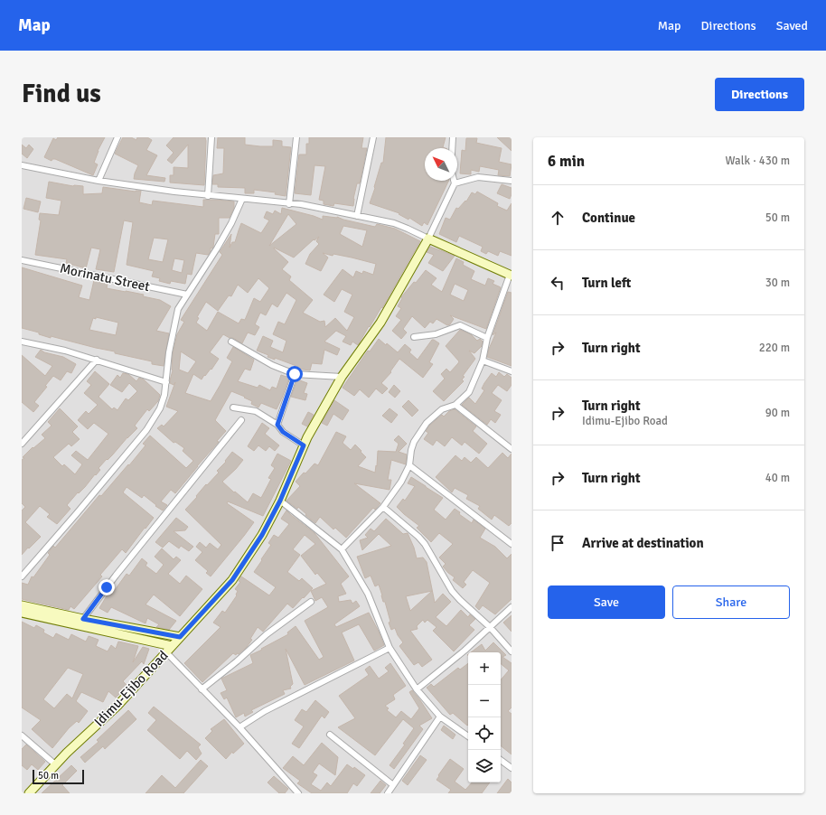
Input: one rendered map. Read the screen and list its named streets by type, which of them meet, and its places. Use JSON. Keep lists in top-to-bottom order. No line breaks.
{"streets":{"street":["Morinatu Street","Idimu-Ejibo Road"]},"scale_bar":"50 m","north":"top left","page":{"header":"Map","nav":["Map","Directions","Saved"],"buttons":["Directions",["Save","Share"]],"title":"Find us","heading":["6 min","Walk · 430 m"],"list":[["Continue","50 m"],["Turn left","30 m"],["Turn right","220 m"],["Turn right","Idimu-Ejibo Road","90 m"],["Turn right","40 m"],"Arrive at destination"],"map_buttons":["+","−"],"scale":"50 m"}}
